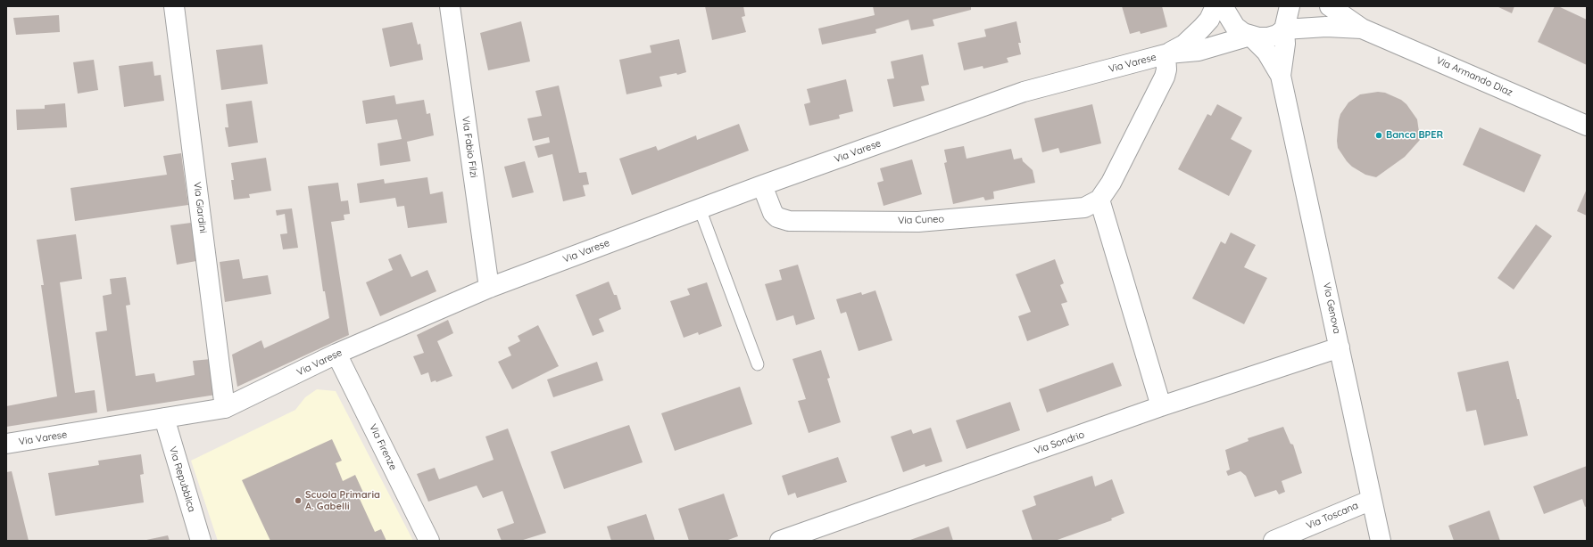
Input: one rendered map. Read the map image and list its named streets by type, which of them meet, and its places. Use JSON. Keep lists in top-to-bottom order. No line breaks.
{"streets":{"street":["Via Varese","Via Armando Diaz","Via Fabio Filzi","Via Giardini","Via Cuneo","Via Genova","Via Sondrio","Via Firenze","Via Repubblica","Via Toscana"]},"crossings":[["Via Varese","Via Armando Diaz"],["Via Varese","Via Fabio Filzi"],["Via Varese","Via Giardini"],["Via Varese","Via Cuneo"],["Via Varese","Via Genova"],["Via Varese","Via Firenze"],["Via Varese","Via Repubblica"],["Via Armando Diaz","Via Genova"],["Via Genova","Via Sondrio"],["Via Genova","Via Toscana"]],"places":["Banca BPER","Scuola Primaria A. Gabelli"]}
